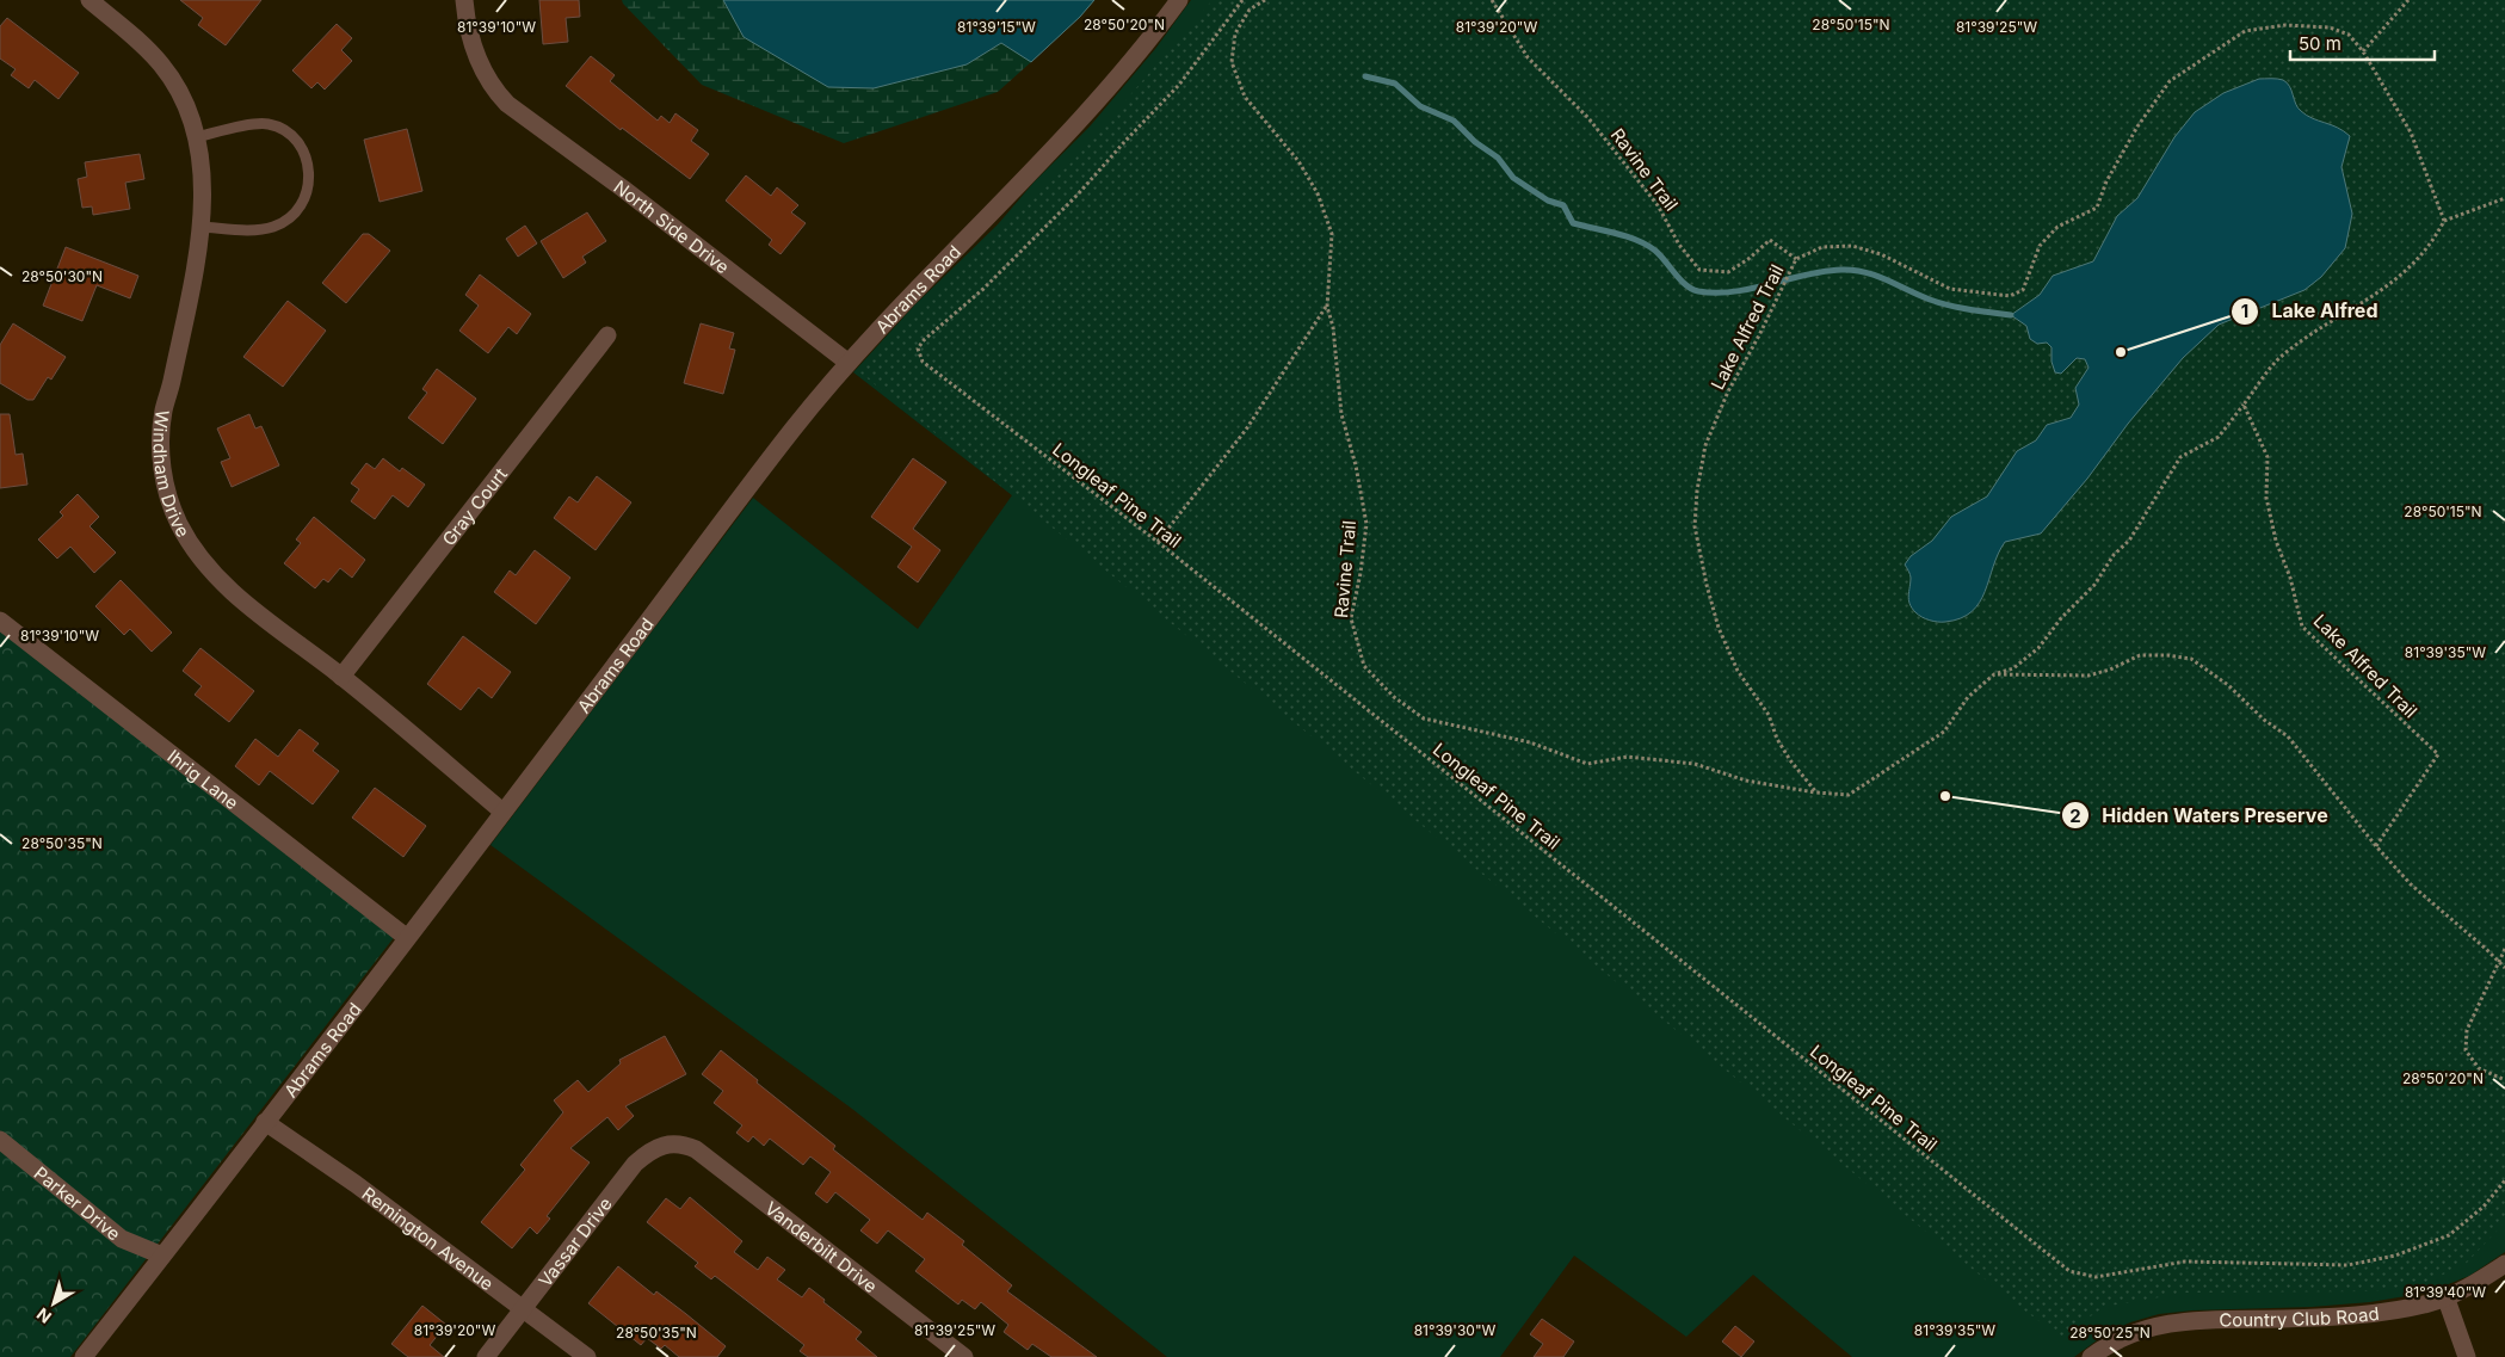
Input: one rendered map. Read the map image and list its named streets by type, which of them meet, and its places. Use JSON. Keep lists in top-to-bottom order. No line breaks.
{"streets":{"street":["North Side Drive","Abrams Road","Windham Drive","Gray Court","Ihrig Lane","Parker Drive","Remington Avenue","Vassar Drive","Vanderbilt Drive","Country Club Road"],"path":["Ravine Trail","Lake Alfred Trail","Longleaf Pine Trail"]},"crossings":[["Ravine Trail","Lake Alfred Trail"],["North Side Drive","Abrams Road"],["Abrams Road","Windham Drive"],["Abrams Road","Ihrig Lane"],["Abrams Road","Parker Drive"],["Abrams Road","Remington Avenue"],["Windham Drive","Gray Court"],["Remington Avenue","Vassar Drive"],["Vassar Drive","Vanderbilt Drive"]],"places":["Lake Alfred","Hidden Waters Preserve"],"scale_bar":"50 m","north":"bottom left","coordinates":["28°50'15\"N","28°50'20\"N","81°39'10\"W","81°39'15\"W","81°39'20\"W","81°39'25\"W","28°50'30\"N","81°39'35\"W","28°50'35\"N","81°39'40\"W","81°39'30\"W","28°50'25\"N"]}
